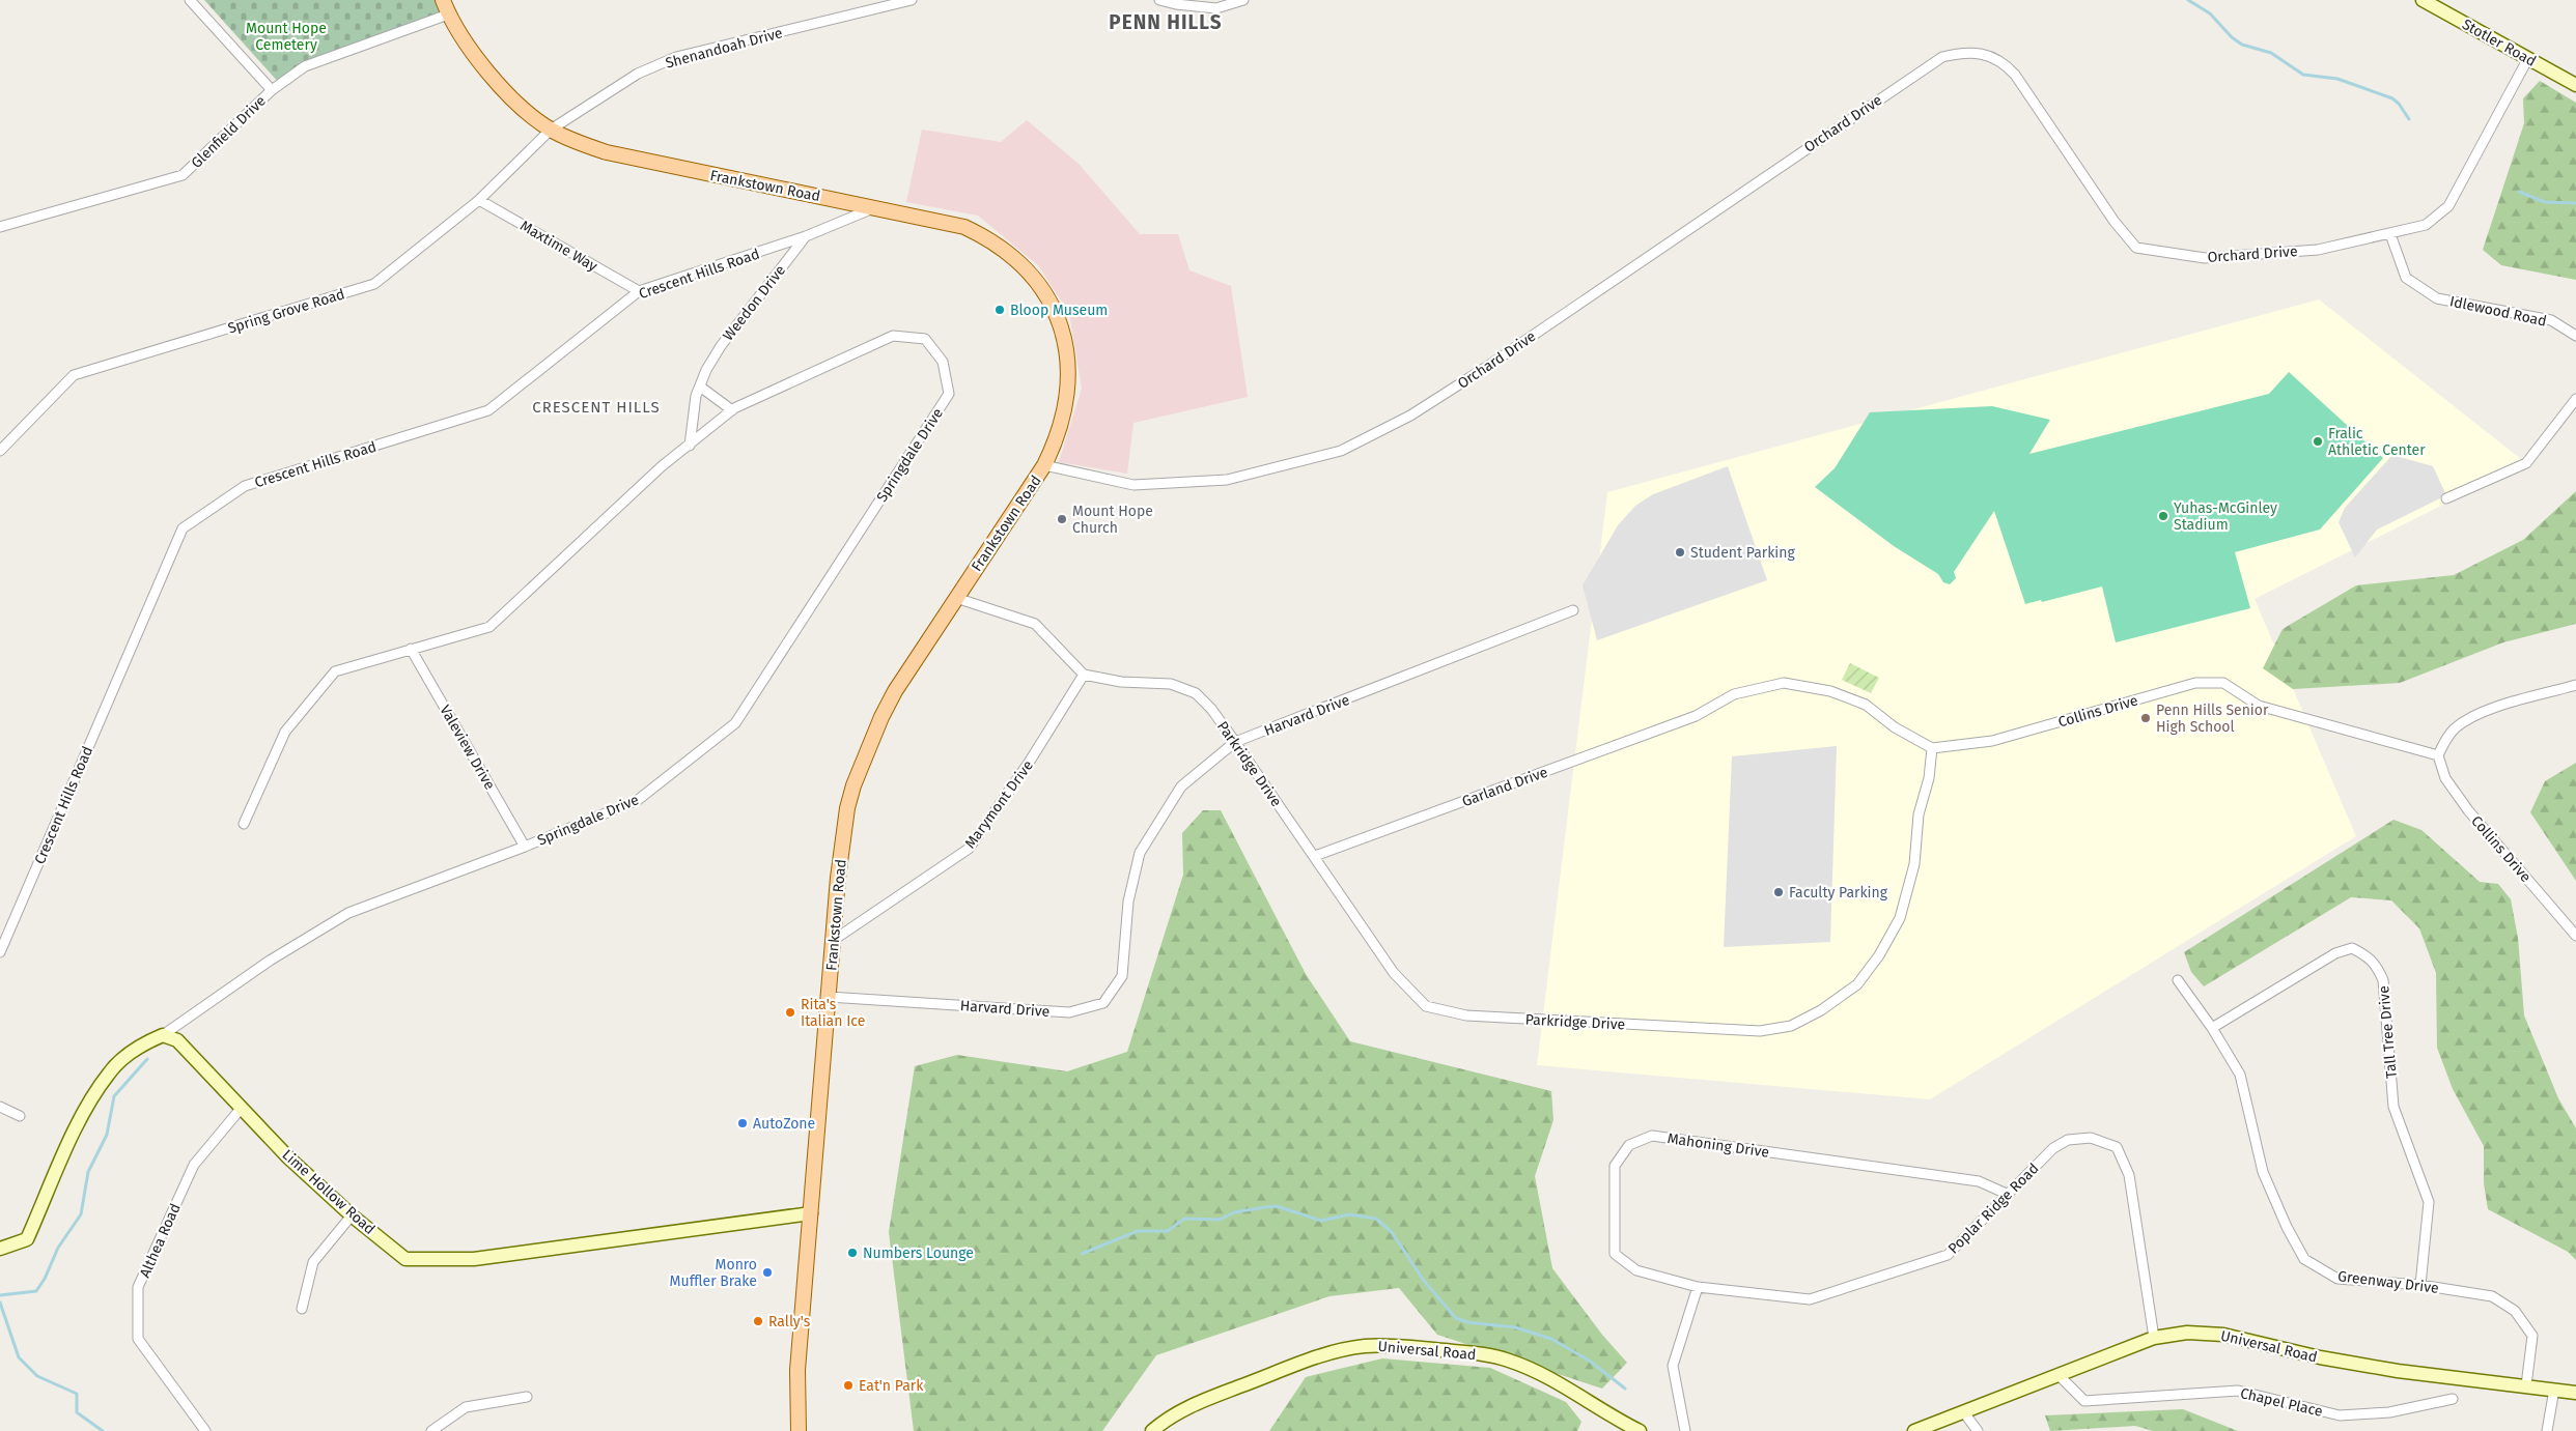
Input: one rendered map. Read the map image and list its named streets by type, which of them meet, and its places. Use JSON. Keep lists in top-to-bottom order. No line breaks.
{"streets":{"main road":["Frankstown Road"],"street":["Stotler Road","Shenandoah Drive","Orchard Drive","Glenfield Drive","Maxtime Way","Crescent Hills Road","Weedon Drive","Spring Grove Road","Idlewood Road","Springdale Drive","Collins Drive","Harvard Drive","Valeview Drive","Parkridge Drive","Garland Drive","Marymont Drive","Tall Tree Drive","Mahoning Drive","Lime Hollow Road","Poplar Ridge Road","Althea Road","Greenway Drive","Universal Road","Chapel Place"]},"crossings":[["Stotler Road","Orchard Drive"],["Shenandoah Drive","Frankstown Road"],["Shenandoah Drive","Spring Grove Road"],["Orchard Drive","Frankstown Road"],["Orchard Drive","Idlewood Road"],["Glenfield Drive","Frankstown Road"],["Frankstown Road","Weedon Drive"],["Frankstown Road","Spring Grove Road"],["Frankstown Road","Harvard Drive"],["Frankstown Road","Marymont Drive"],["Frankstown Road","Lime Hollow Road"],["Maxtime Way","Crescent Hills Road"],["Maxtime Way","Spring Grove Road"],["Crescent Hills Road","Weedon Drive"],["Weedon Drive","Springdale Drive"],["Springdale Drive","Valeview Drive"],["Springdale Drive","Lime Hollow Road"],["Collins Drive","Parkridge Drive"],["Collins Drive","Garland Drive"],["Harvard Drive","Parkridge Drive"],["Parkridge Drive","Garland Drive"],["Parkridge Drive","Marymont Drive"],["Tall Tree Drive","Greenway Drive"],["Mahoning Drive","Poplar Ridge Road"],["Lime Hollow Road","Althea Road"],["Poplar Ridge Road","Universal Road"],["Greenway Drive","Universal Road"],["Universal Road","Chapel Place"]],"districts":["PENN HILLS","CRESCENT HILLS"],"parks":["Mount Hope Cemetery"],"places":["Bloop Museum","Fralic Athletic Center","Yuhas-McGinley Stadium","Mount Hope Church","Student Parking","Penn Hills Senior High School","Faculty Parking","Rita's Italian Ice","AutoZone","Numbers Lounge","Monro Muffler Brake","Rally's","Eat'n Park"]}
